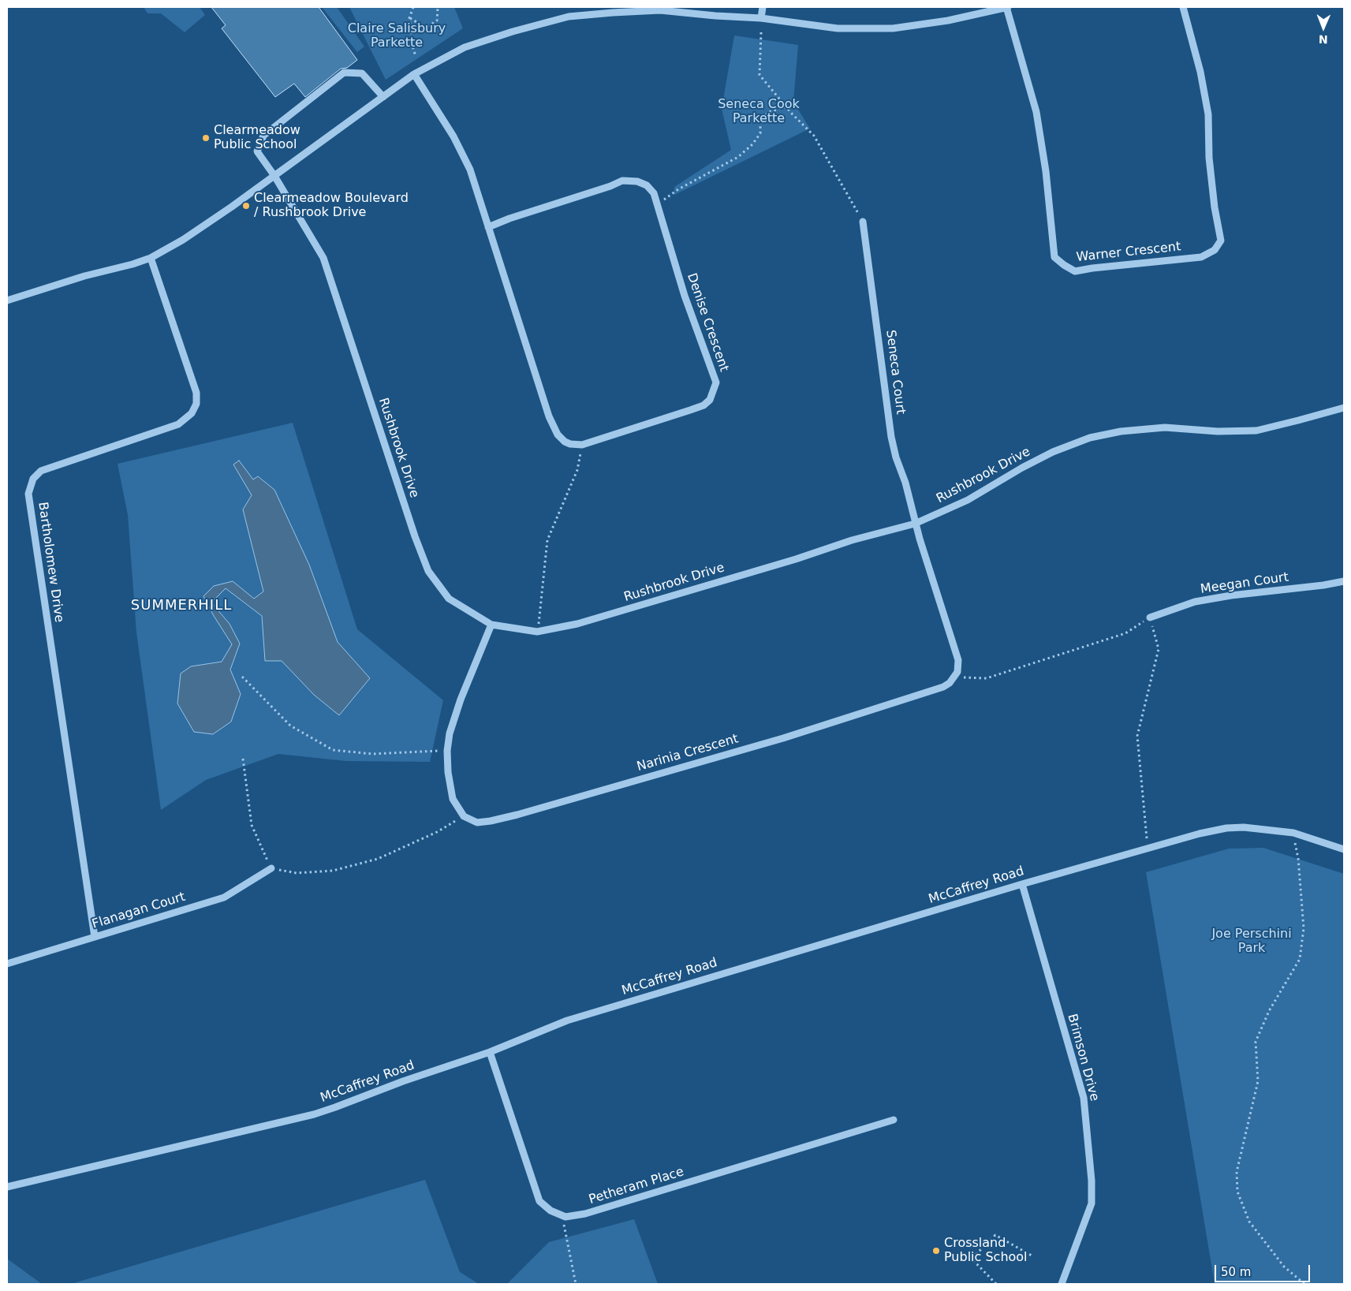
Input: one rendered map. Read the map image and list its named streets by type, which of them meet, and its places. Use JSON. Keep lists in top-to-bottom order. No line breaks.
{"streets":{"street":["Warner Crescent","Denise Crescent","Seneca Court","Rushbrook Drive","Bartholomew Drive","Meegan Court","Narinia Crescent","McCaffrey Road","Flanagan Court","Brimson Drive","Petheram Place"]},"crossings":[["Seneca Court","Rushbrook Drive"],["Bartholomew Drive","Flanagan Court"],["McCaffrey Road","Brimson Drive"]],"districts":["SUMMERHILL"],"parks":["Claire Salisbury Parkette","Seneca Cook Parkette","Joe Perschini Park"],"places":["Clearmeadow Public School","Clearmeadow Boulevard / Rushbrook Drive","Crossland Public School"],"scale_bar":"50 m","north":"bottom"}
